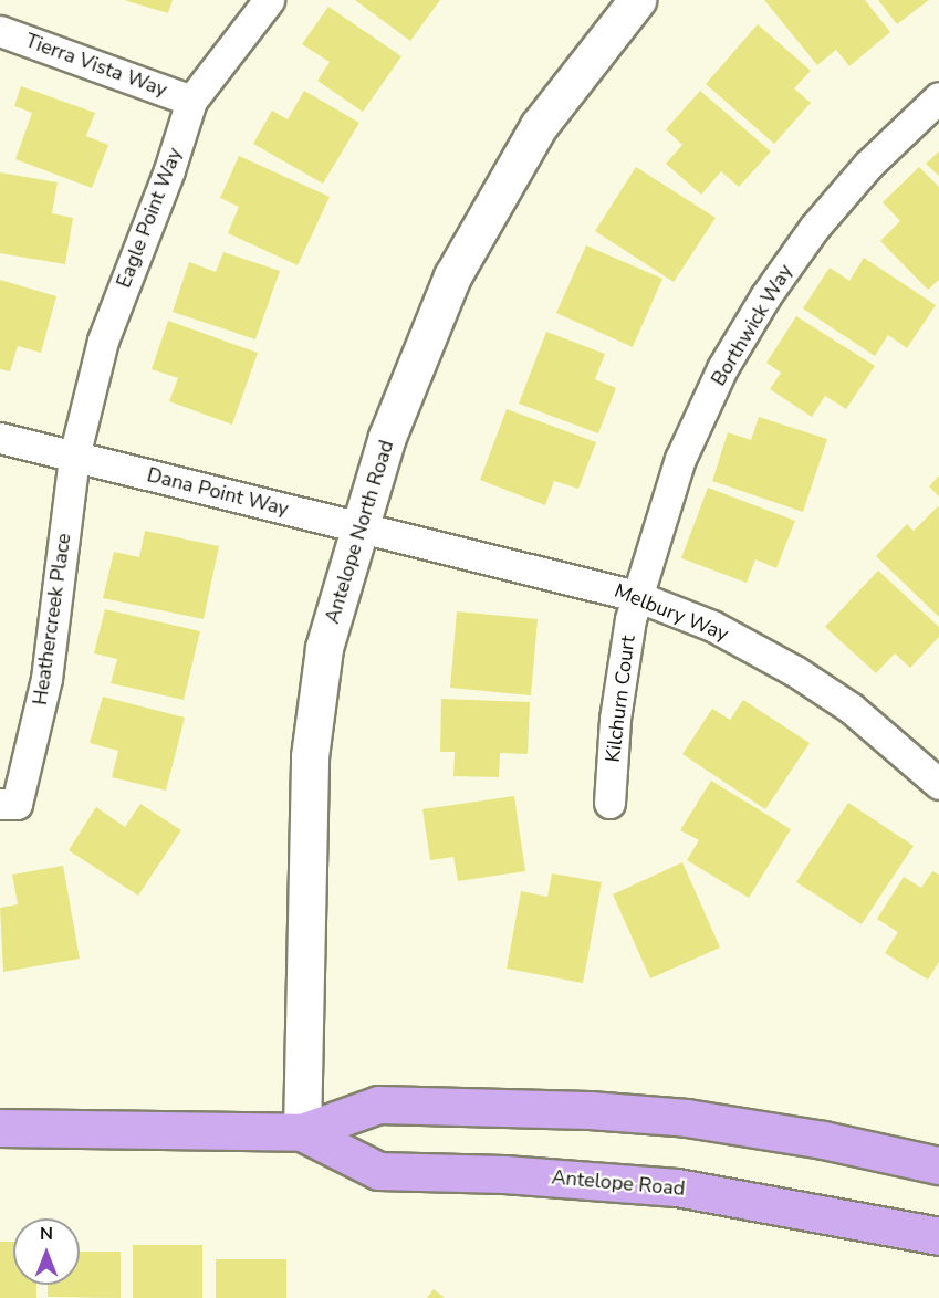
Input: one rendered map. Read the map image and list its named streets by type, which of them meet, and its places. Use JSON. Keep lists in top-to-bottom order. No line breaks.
{"streets":{"main road":["Antelope North Road","Antelope Road"],"street":["Tierra Vista Way","Eagle Point Way","Borthwick Way","Dana Point Way","Melbury Way","Heathercreek Place","Kilchurn Court"]},"crossings":[["Tierra Vista Way","Eagle Point Way"],["Eagle Point Way","Dana Point Way"],["Eagle Point Way","Heathercreek Place"],["Borthwick Way","Melbury Way"],["Borthwick Way","Kilchurn Court"],["Dana Point Way","Antelope North Road"],["Dana Point Way","Melbury Way"],["Dana Point Way","Heathercreek Place"],["Antelope North Road","Melbury Way"],["Antelope North Road","Antelope Road"],["Melbury Way","Kilchurn Court"]],"north":"top"}
